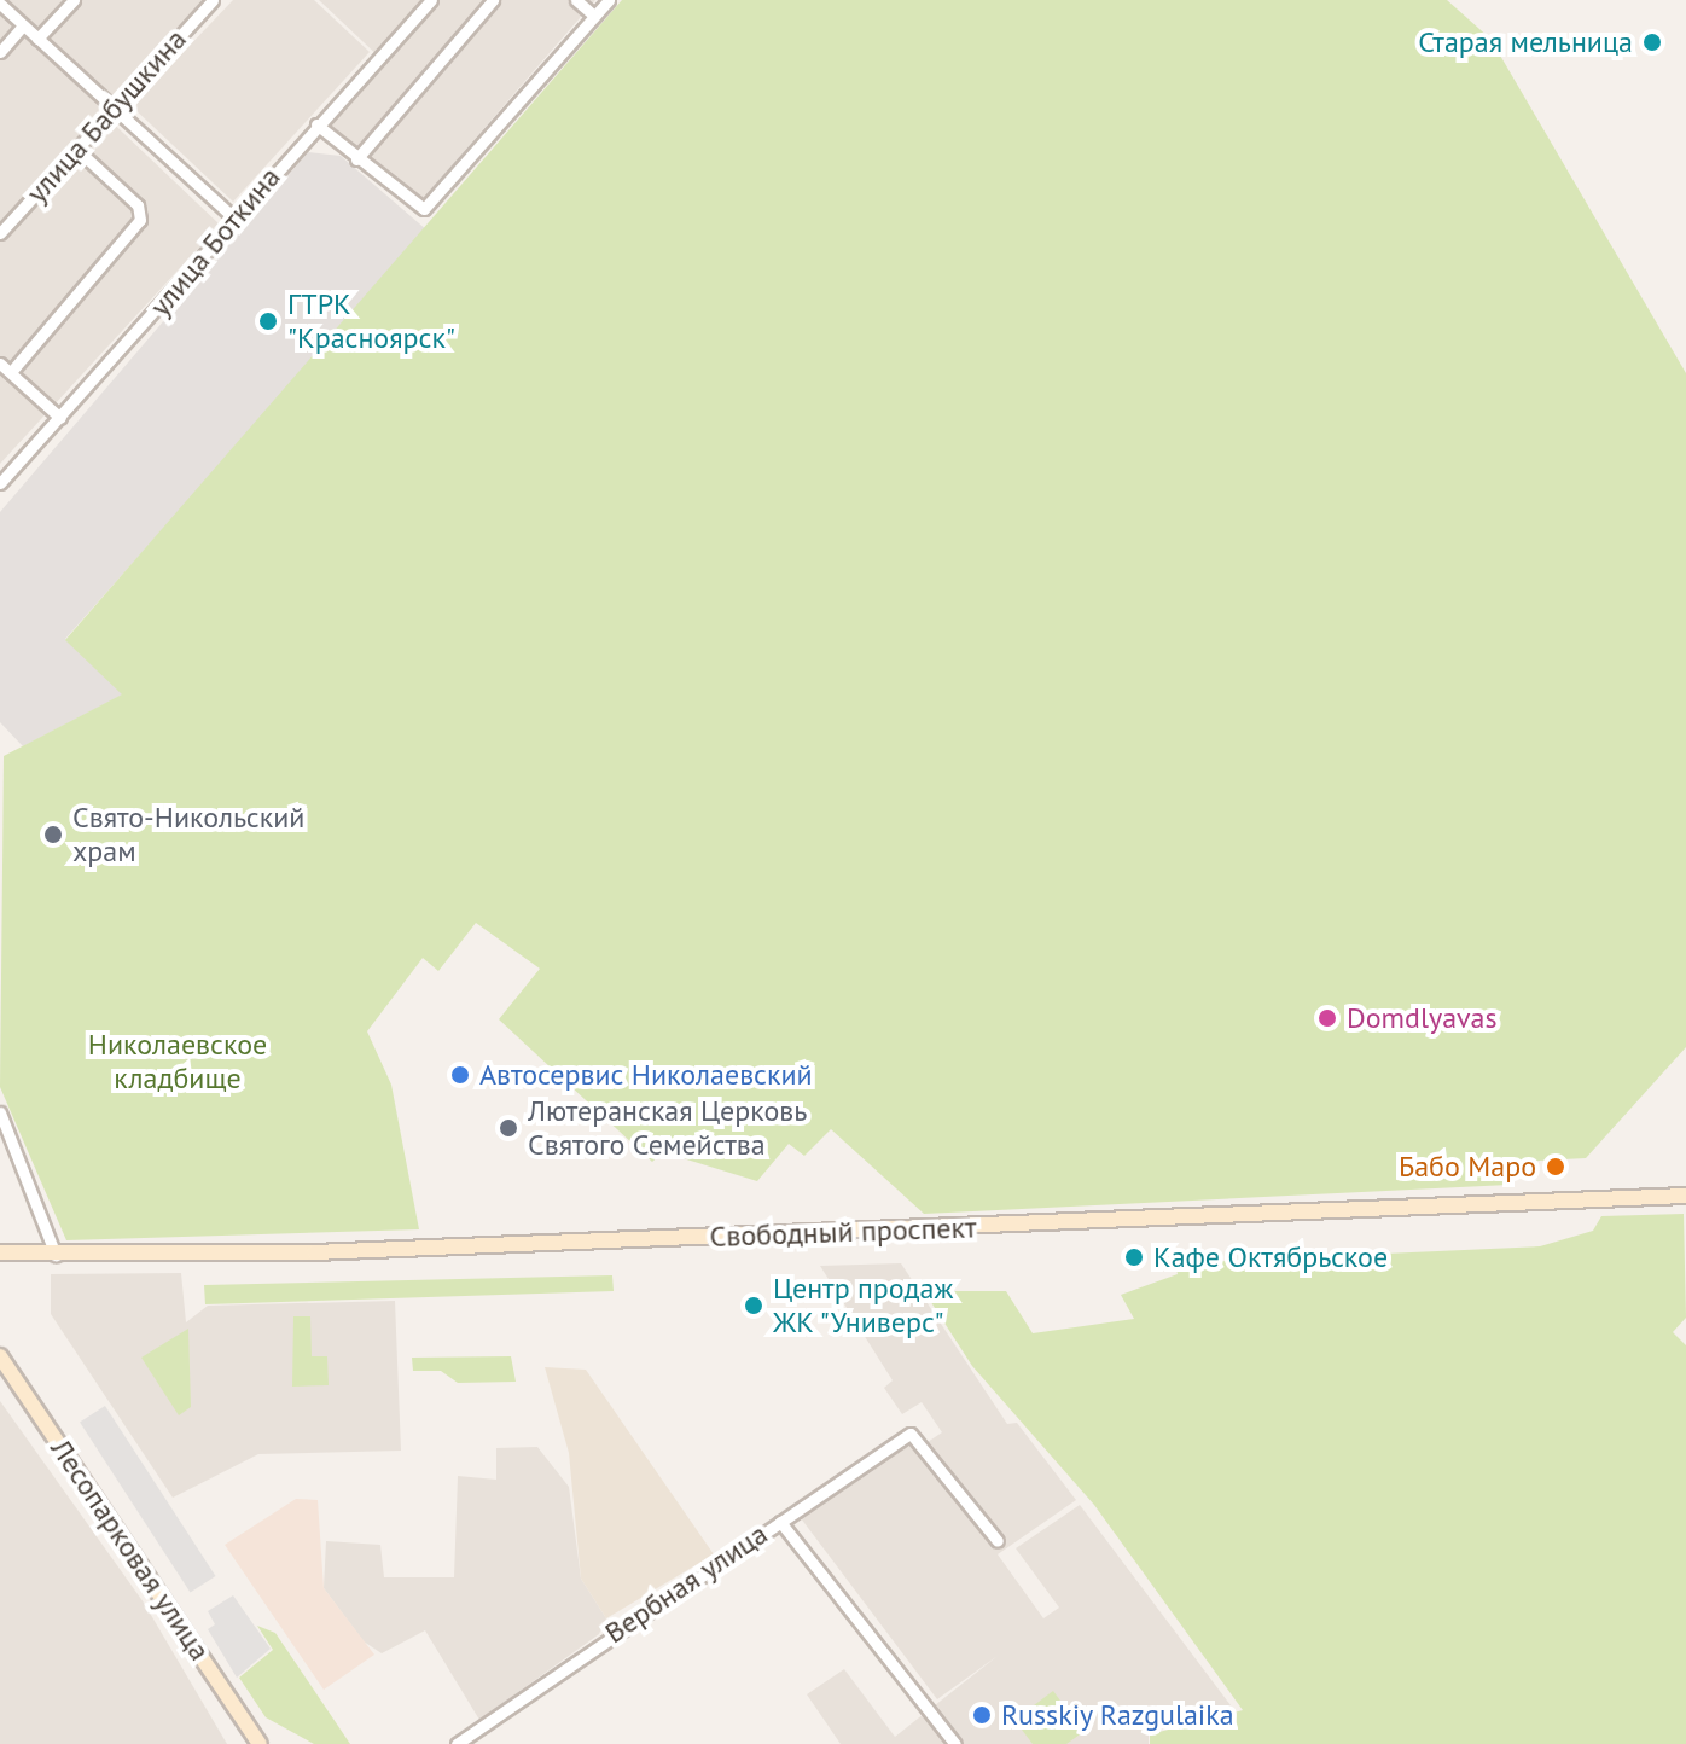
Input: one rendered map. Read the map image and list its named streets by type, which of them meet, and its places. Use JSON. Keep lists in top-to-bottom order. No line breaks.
{"streets":{"main road":["Свободный проспект","Лесопарковая улица"],"street":["улица Бабушкина","улица Боткина","Вербная улица"]},"parks":["Николаевское кладбище"],"places":["Старая мельница","ГТРК \"Красноярск\"","Свято-Никольский храм","Domdlyavas","Автосервис Николаевский","Лютеранская Церковь Святого Семейства","Бабо Маро","Кафе Октябрьское","Центр продаж ЖК \"Универс\"","Russkiy Razgulaika"]}
